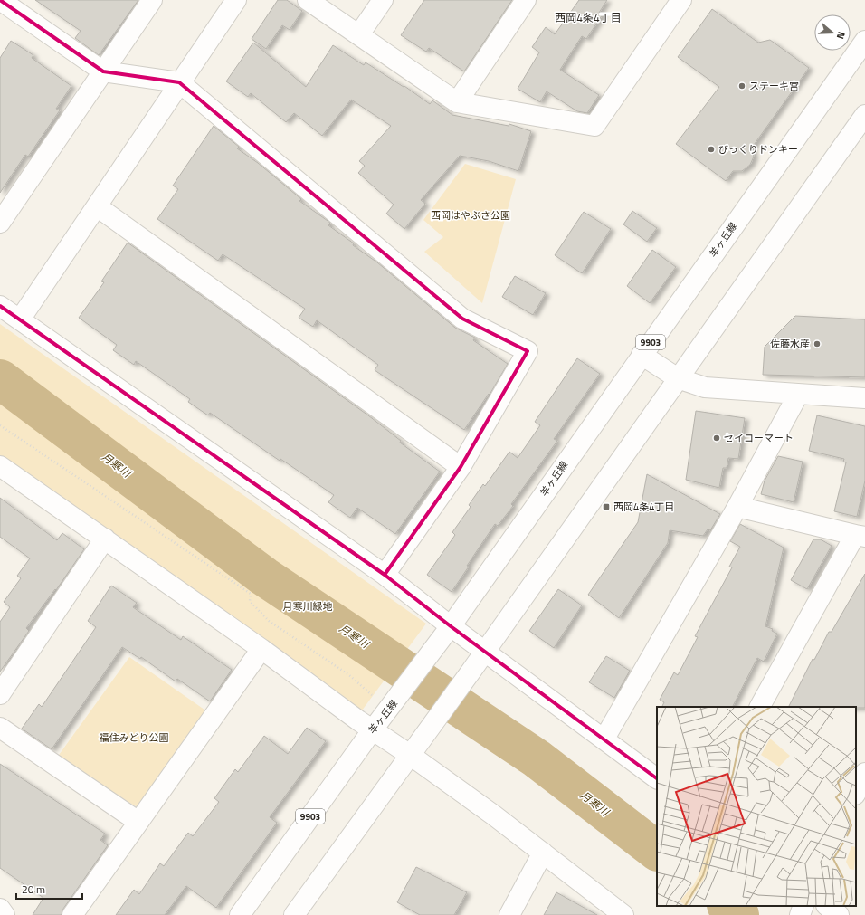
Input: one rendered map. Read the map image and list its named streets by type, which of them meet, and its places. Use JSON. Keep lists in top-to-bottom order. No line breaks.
{"streets":{"street":["羊ヶ丘線","9903"]},"districts":["西岡4条4丁目"],"water":["月寒川"],"parks":["西岡はやぶさ公園","月寒川緑地","福住みどり公園"],"places":{"other":["ステーキ宮","びっくりドンキー","佐藤水産","セイコーマート"],"transit":["西岡4条4丁目"]},"scale_bar":"20 m","north":"right"}
